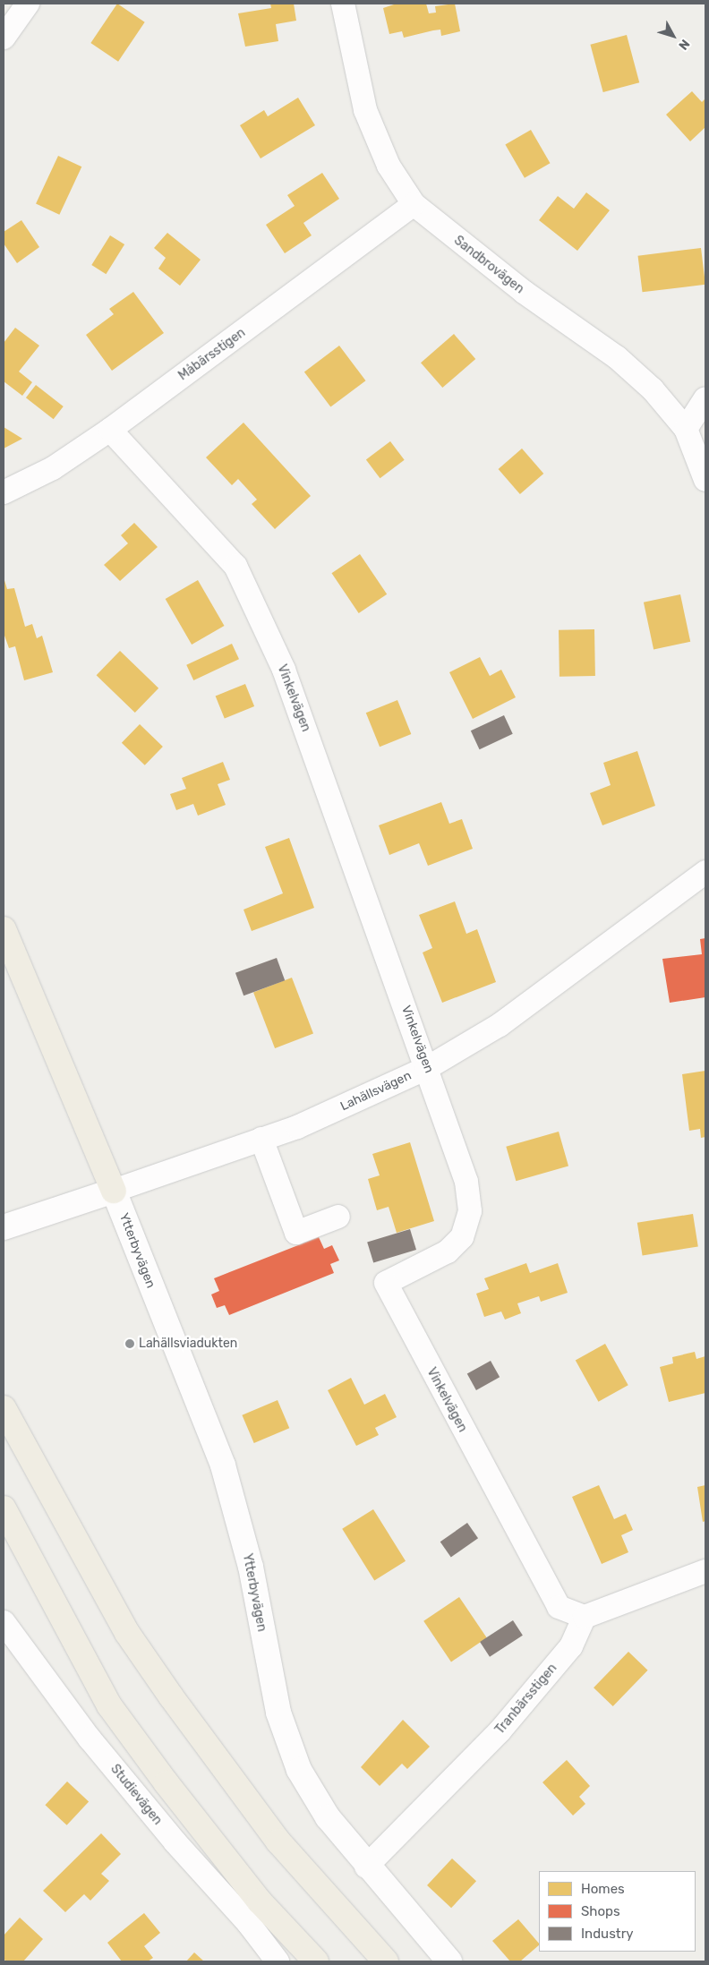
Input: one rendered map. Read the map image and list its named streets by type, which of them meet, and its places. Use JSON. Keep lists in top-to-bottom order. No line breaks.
{"streets":{"street":["Sandbrovägen","Måbärsstigen","Vinkelvägen","Lahällsvägen","Ytterbyvägen","Tranbärsstigen","Studievägen"]},"crossings":[["Sandbrovägen","Måbärsstigen"],["Måbärsstigen","Vinkelvägen"],["Vinkelvägen","Lahällsvägen"],["Vinkelvägen","Tranbärsstigen"],["Lahällsvägen","Ytterbyvägen"],["Ytterbyvägen","Tranbärsstigen"]],"places":["Lahällsviadukten"],"legend":["Homes","Shops","Industry"],"north":"bottom right"}
